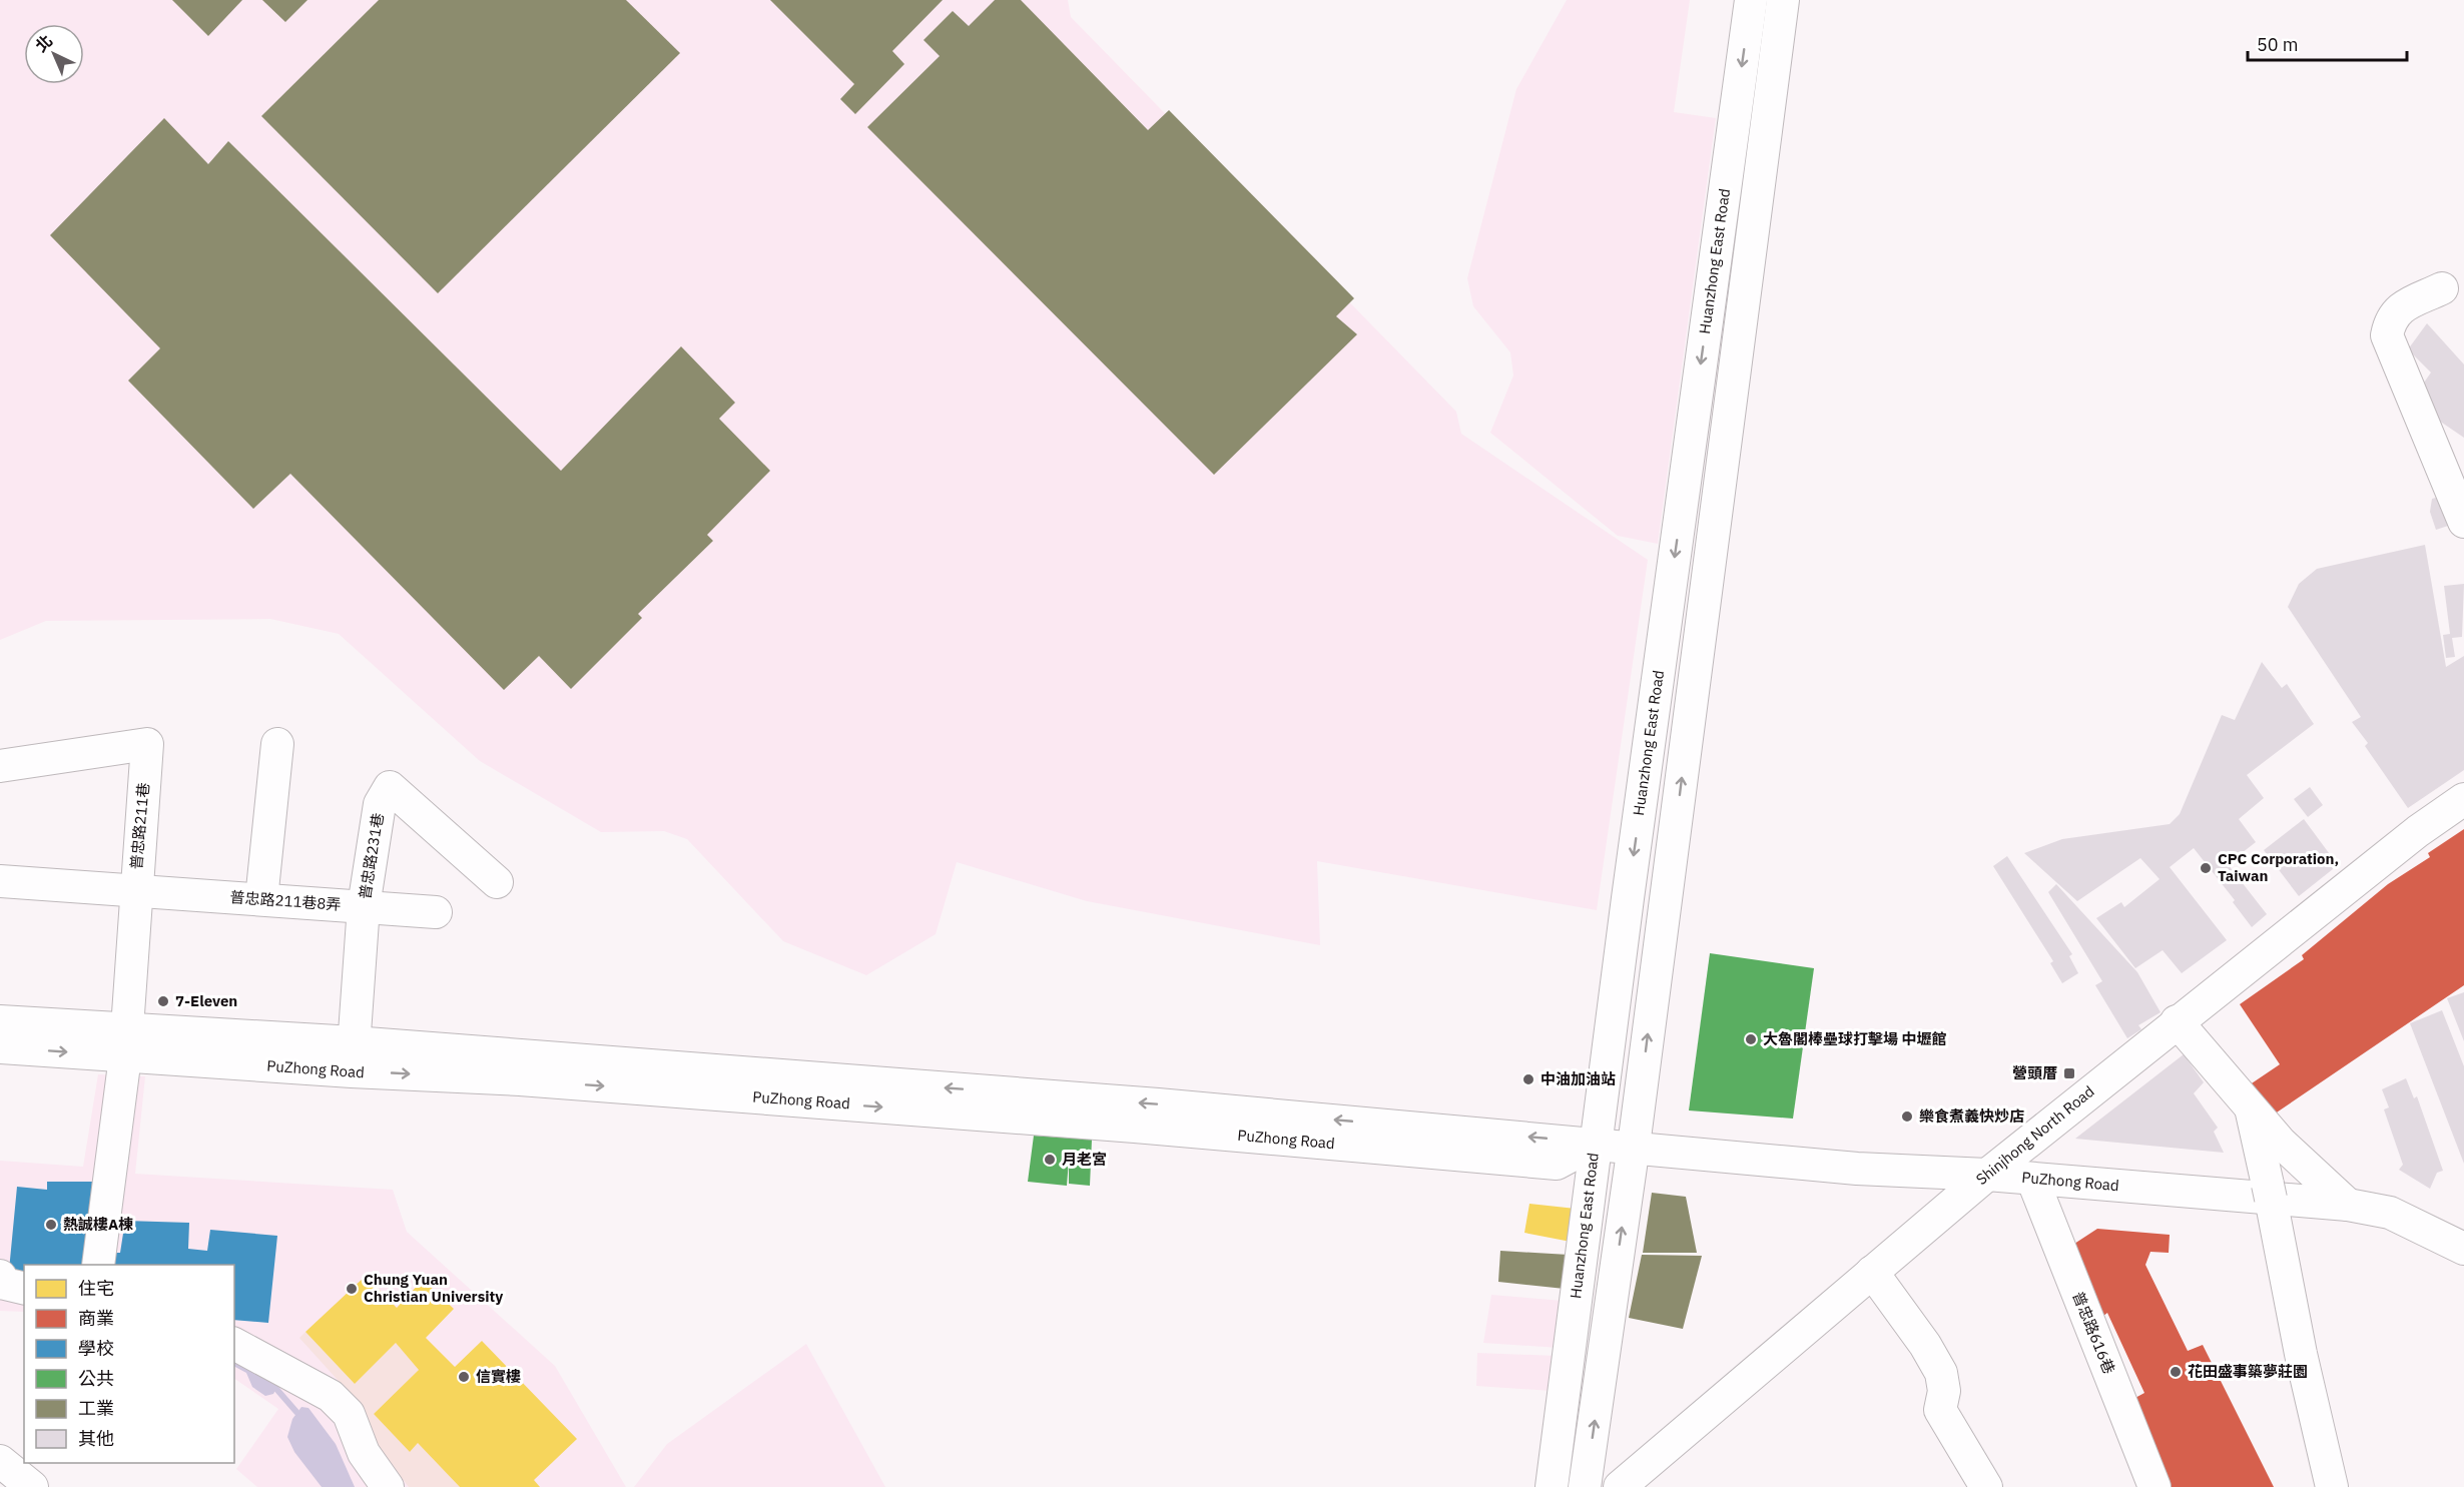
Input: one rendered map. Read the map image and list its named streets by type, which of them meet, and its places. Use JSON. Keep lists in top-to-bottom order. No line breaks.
{"streets":{"street":["Huanzhong East Road","普忠路211巷","普忠路231巷","普忠路211巷8弄","PuZhong Road","Shinjhong North Road","普忠路616巷"]},"crossings":[["Huanzhong East Road","PuZhong Road"],["普忠路211巷","普忠路211巷8弄"],["普忠路211巷","PuZhong Road"],["普忠路231巷","普忠路211巷8弄"],["普忠路231巷","PuZhong Road"],["PuZhong Road","Shinjhong North Road"],["PuZhong Road","普忠路616巷"]],"places":{"other":["CPC Corporation, Taiwan","7-Eleven","大魯閣棒壘球打擊場 中壢館","中油加油站","樂食煮義快炒店","月老宮","熱誠樓A棟","Chung Yuan Christian University","花田盛事築夢莊園","信實樓"],"transit":["營頭厝"]},"legend":["住宅","商業","學校","公共","工業","其他"],"scale_bar":"50 m","north":"top left"}
